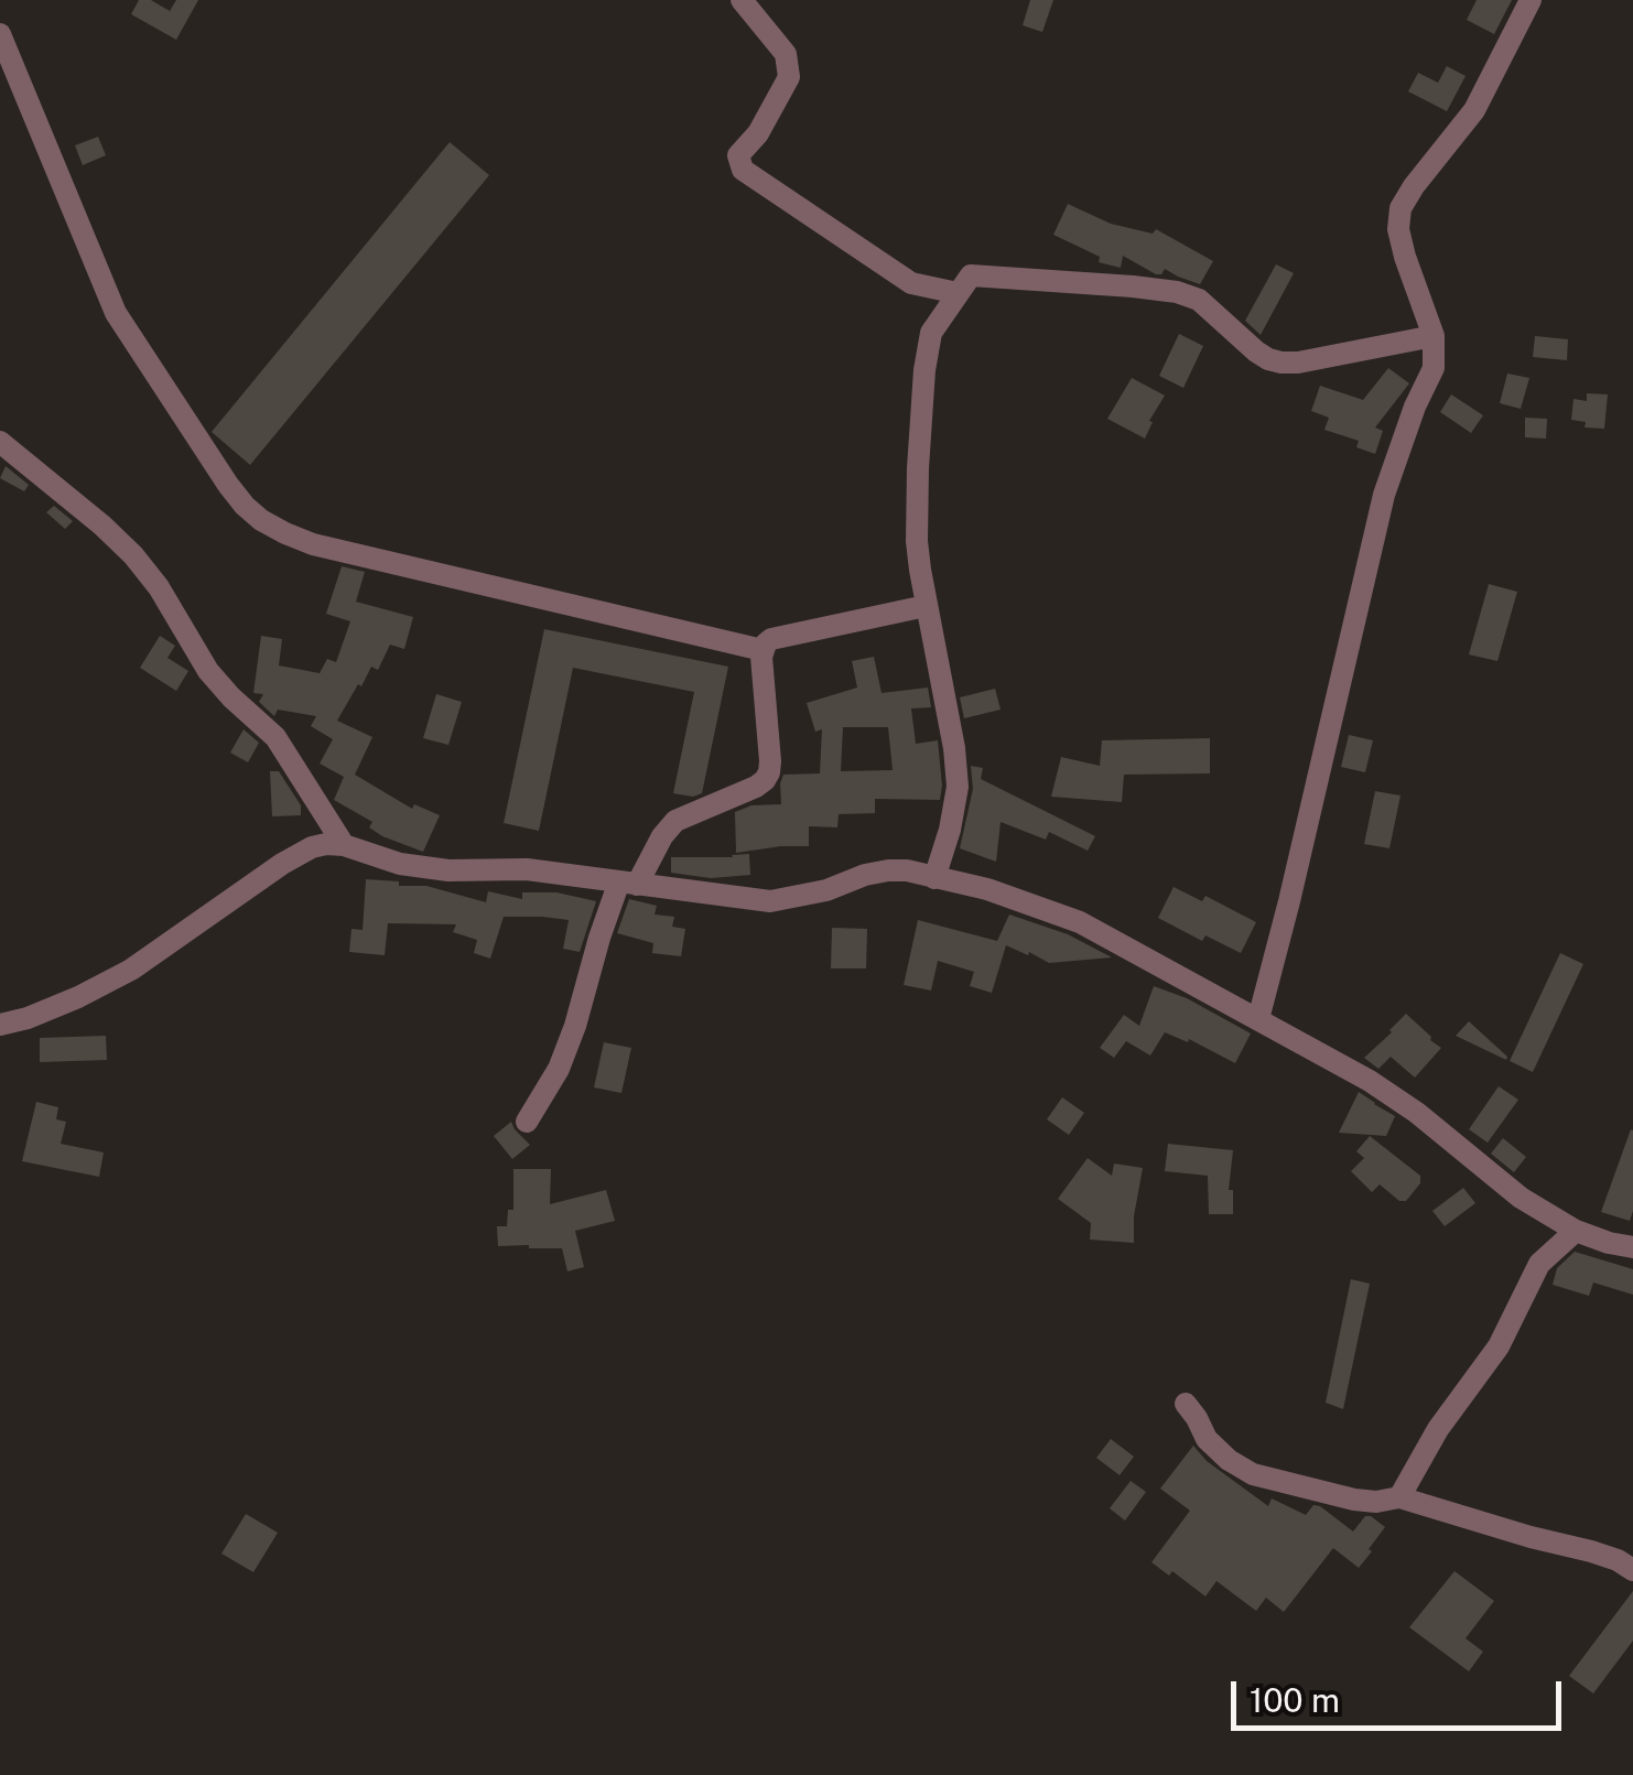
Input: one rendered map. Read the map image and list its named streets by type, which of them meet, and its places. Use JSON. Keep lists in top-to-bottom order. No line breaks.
{"scale_bar":"100 m"}
